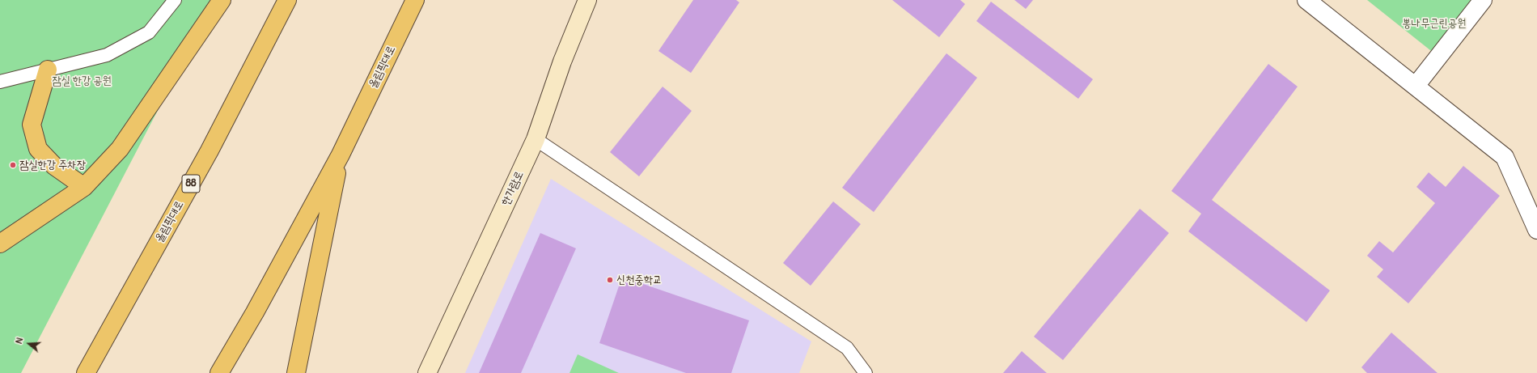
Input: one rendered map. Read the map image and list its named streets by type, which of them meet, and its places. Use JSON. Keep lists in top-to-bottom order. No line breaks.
{"streets":{"highway":["올림픽대로","88"],"street":["한가람로"]},"parks":["뽕나무근린공원","잠실 한강 공원"],"places":["잠실한강 주차장","신천중학교"],"north":"left"}
